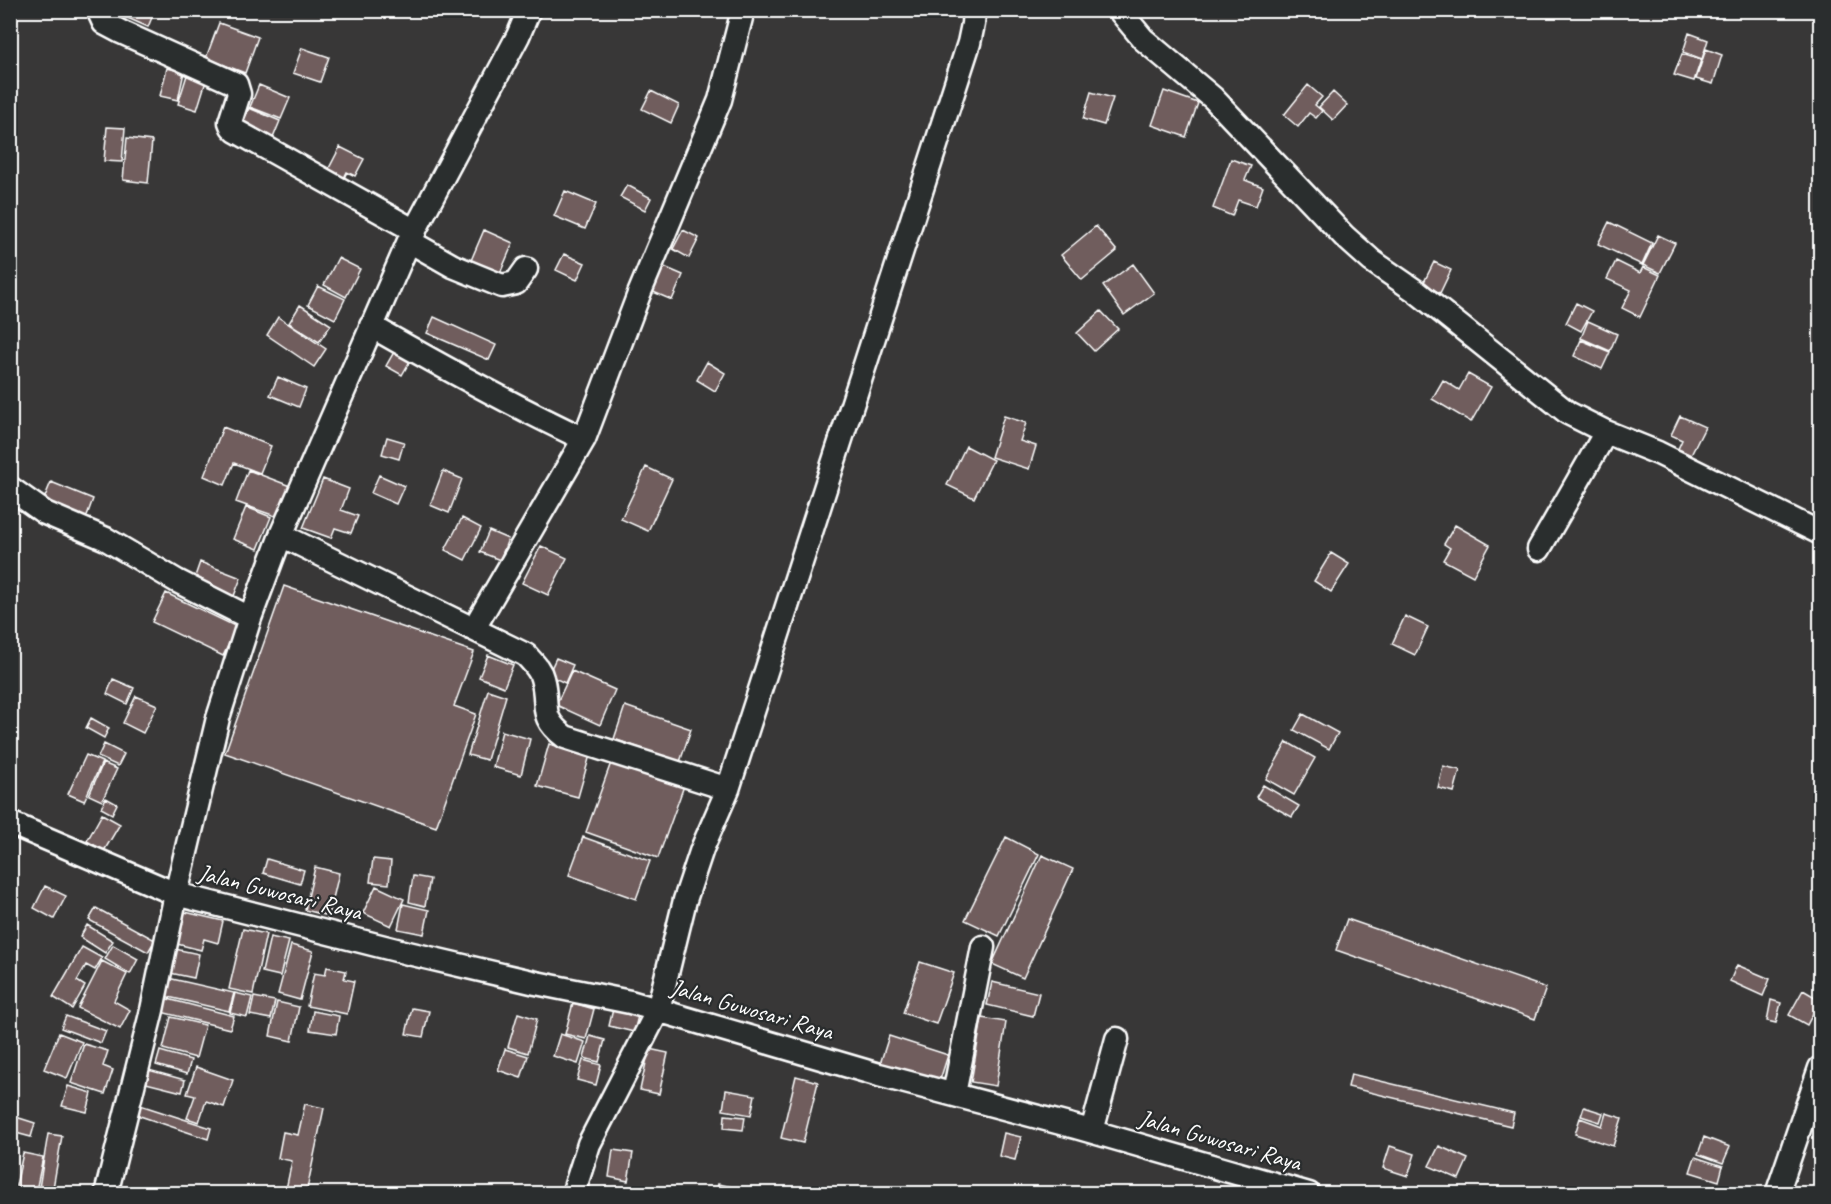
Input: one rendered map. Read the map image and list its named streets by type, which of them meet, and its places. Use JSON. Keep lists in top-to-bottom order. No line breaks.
{"streets":{"street":["Jalan Guwosari Raya"]}}
